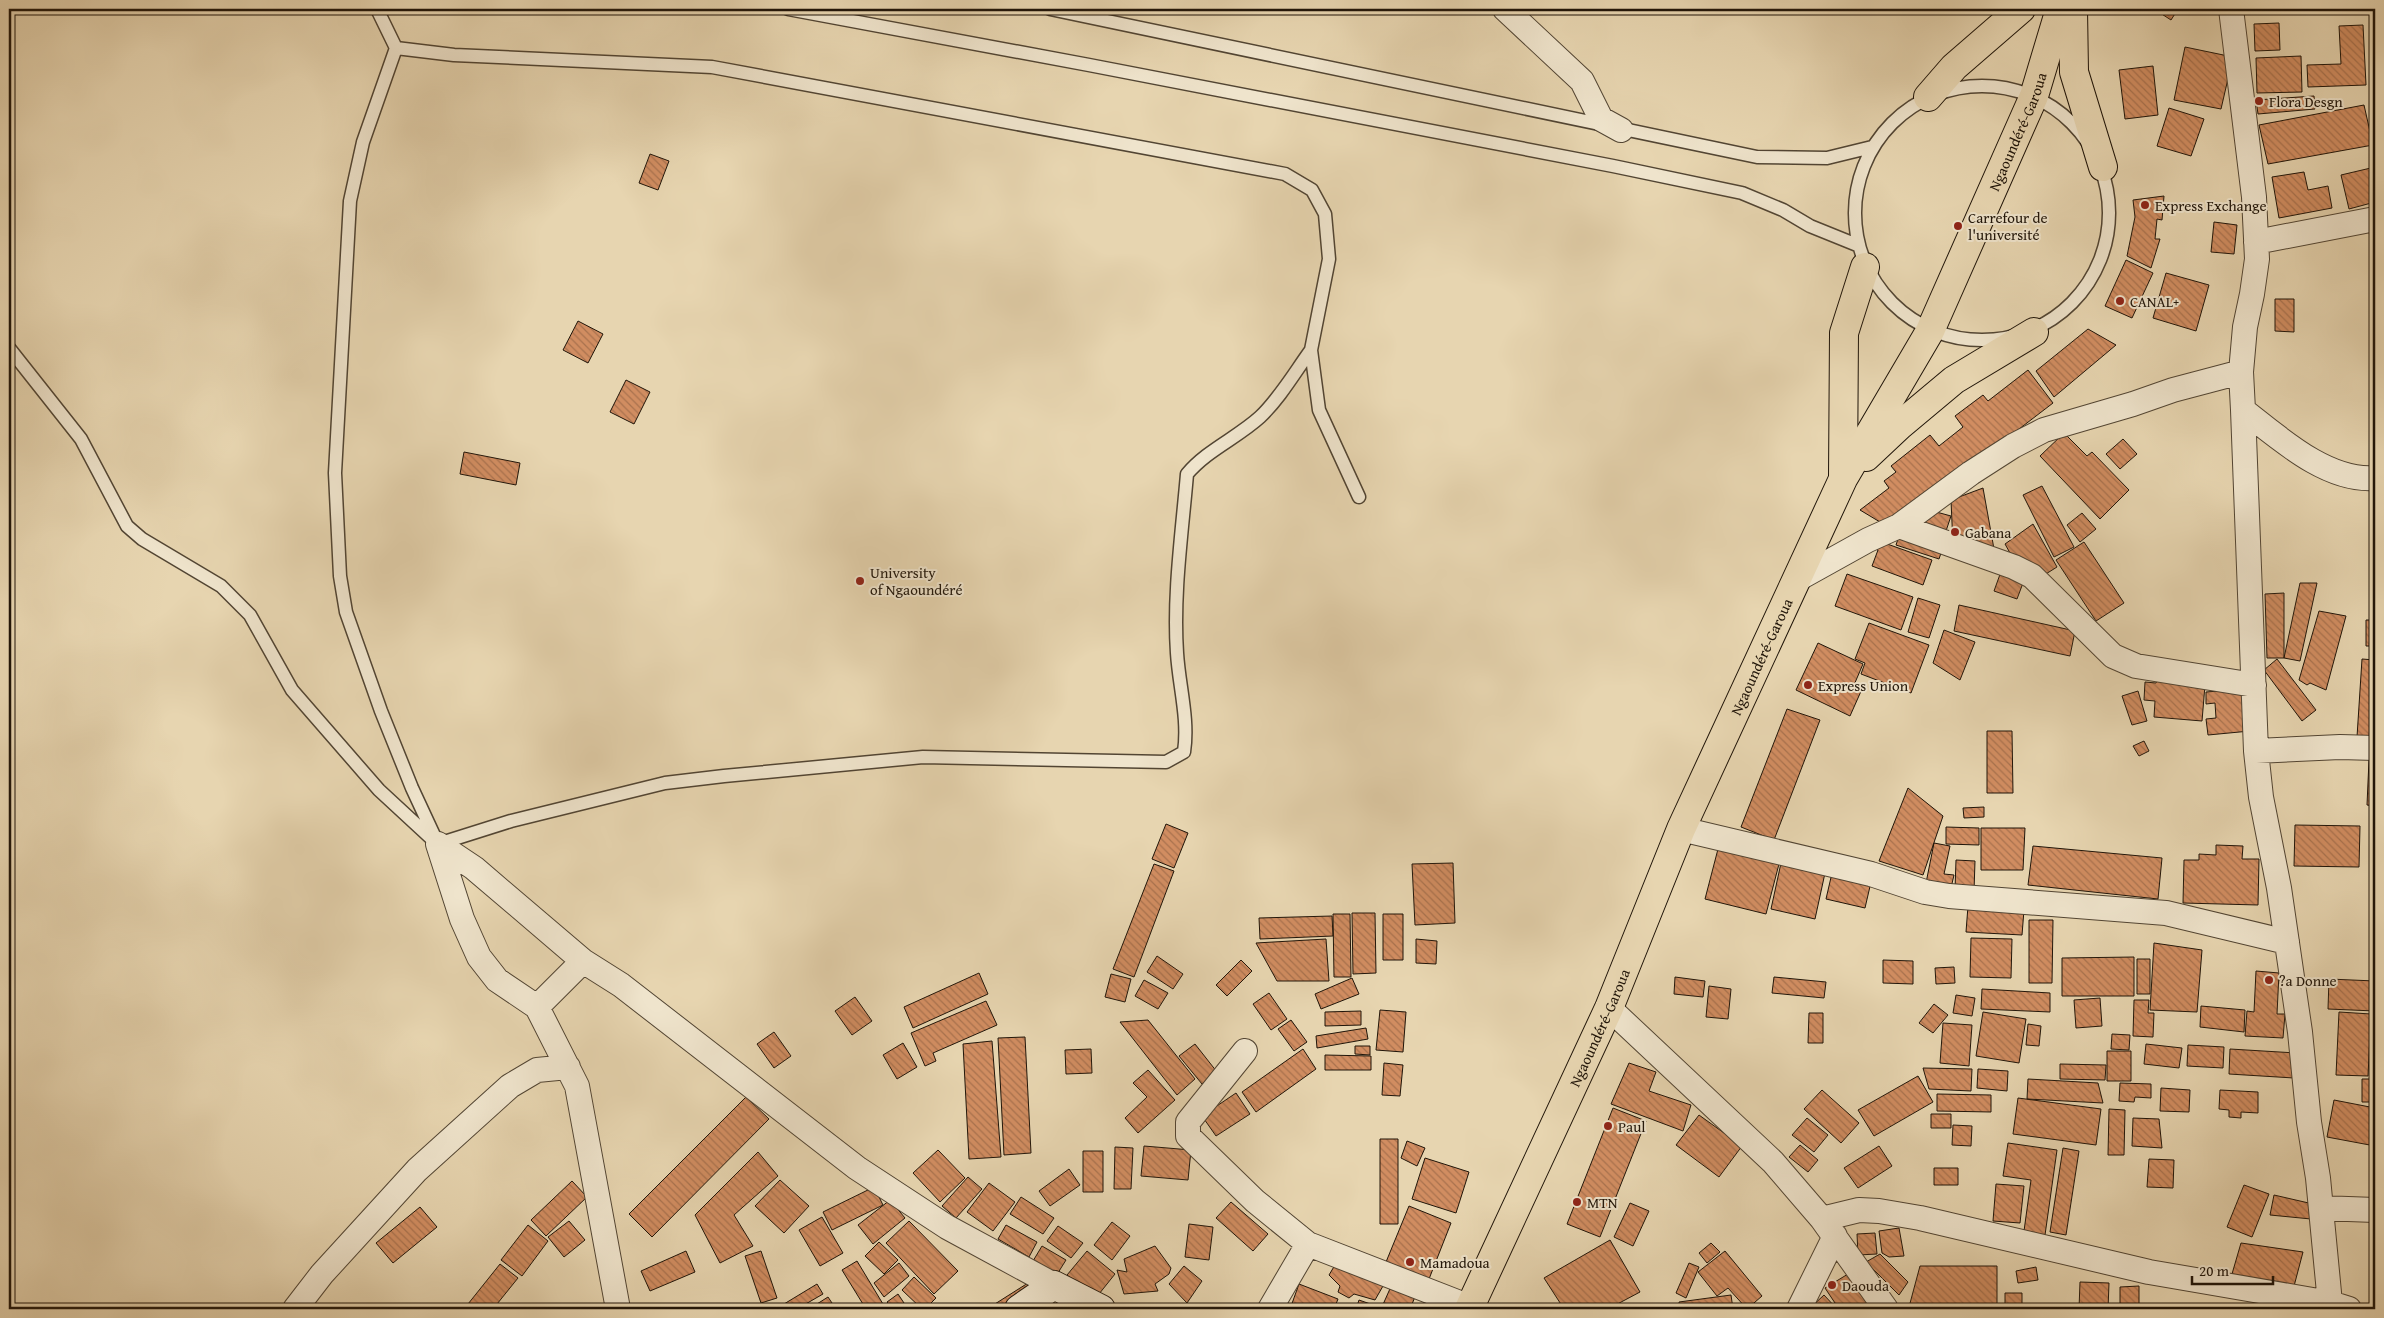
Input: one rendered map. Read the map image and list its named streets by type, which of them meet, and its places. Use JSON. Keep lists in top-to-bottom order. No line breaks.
{"streets":{"highway":["Ngaoundéré-Garoua"]},"places":["Flora Desgn","Express Exchange","Carrefour de l'université","CANAL+","Gabana","University of Ngaoundéré","Express Union","?a Donne","Paul","MTN","Mamadoua","Daouda"],"scale_bar":"20 m"}
